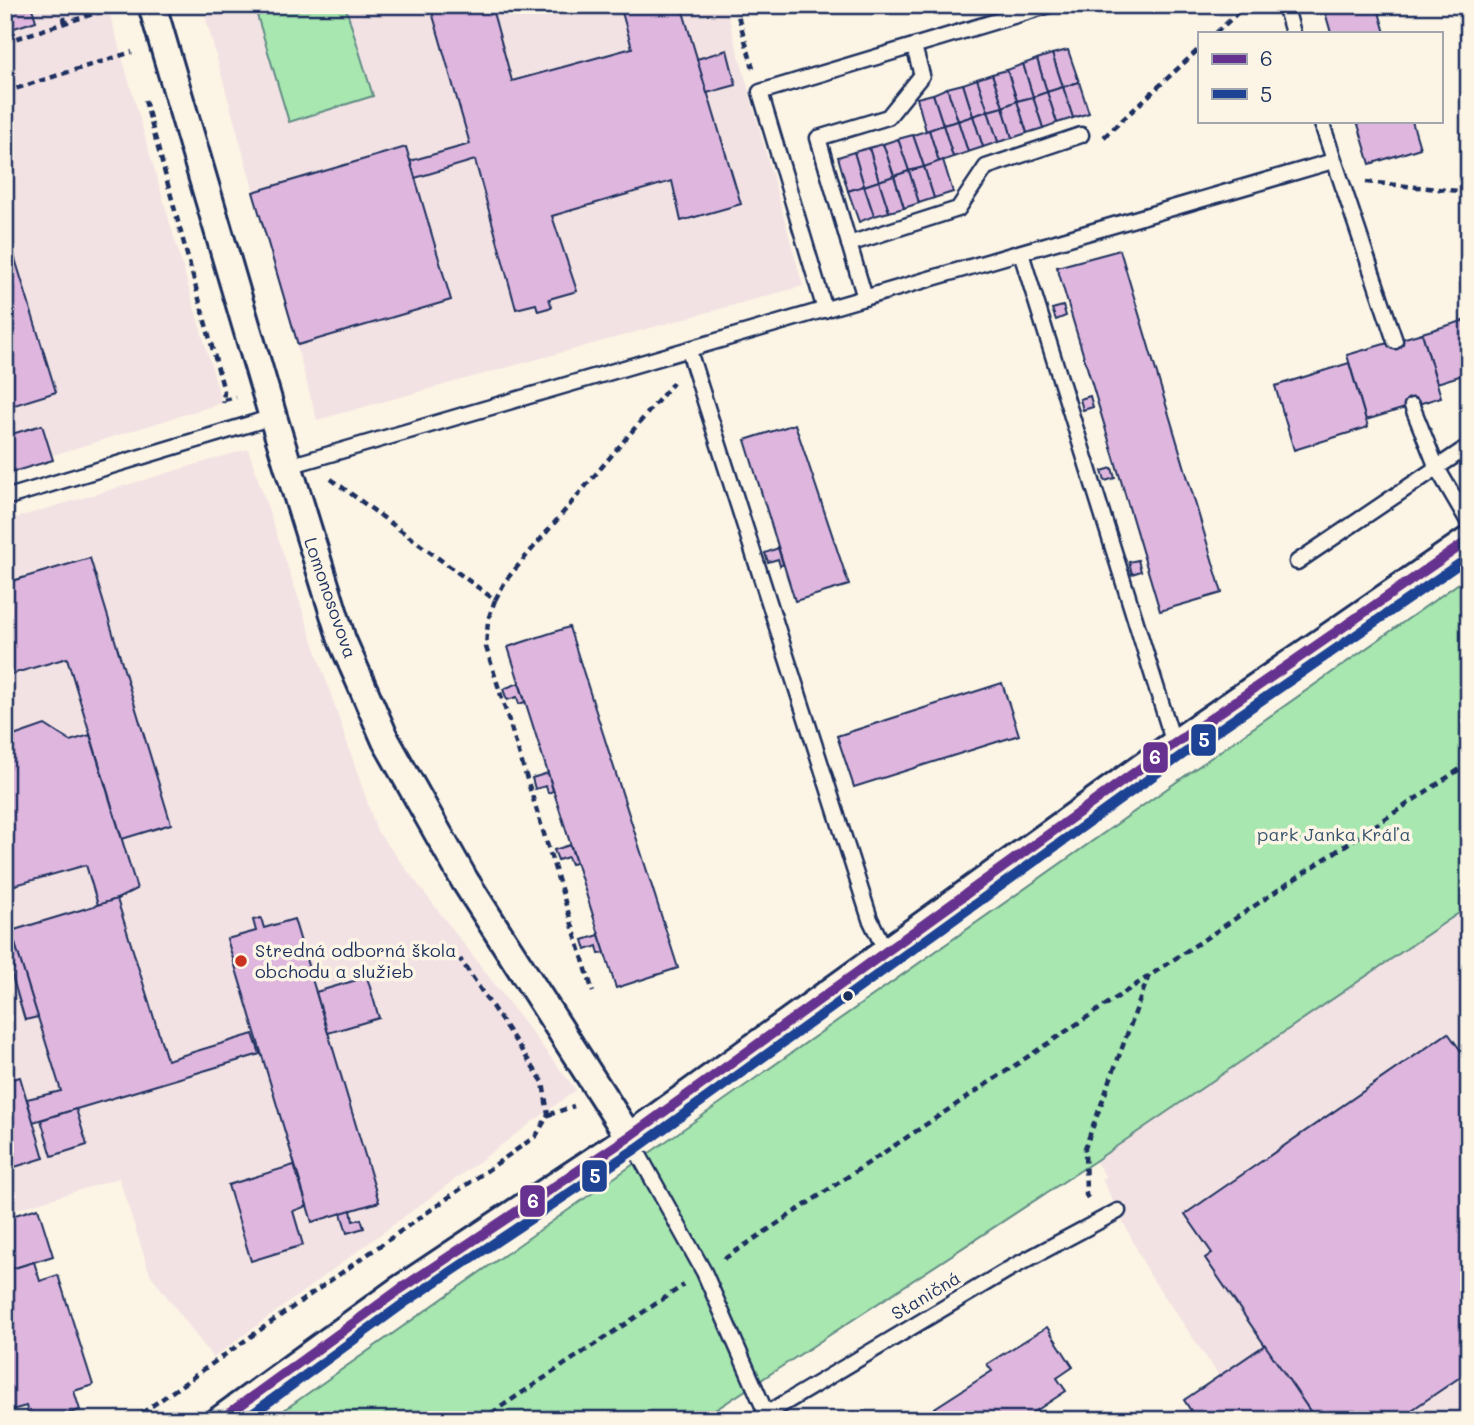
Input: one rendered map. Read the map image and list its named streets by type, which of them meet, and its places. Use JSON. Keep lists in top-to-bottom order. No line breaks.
{"streets":{"street":["Lomonosovova"],"lane":["Staničná"]},"parks":["park Janka Kráľa"],"places":["Stredná odborná škola obchodu a služieb"],"lines":["transit line 6","transit line 5"],"legend":["6","5"]}
